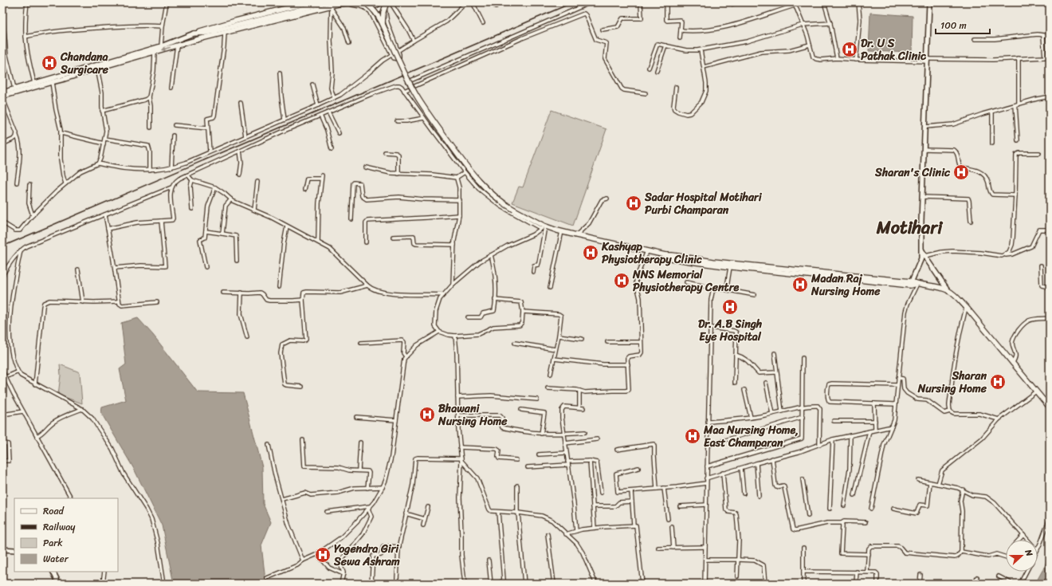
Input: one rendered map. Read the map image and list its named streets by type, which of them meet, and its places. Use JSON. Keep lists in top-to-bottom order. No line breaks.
{"districts":["Motihari"],"places":{"hospital":["Dr. U S Pathak Clinic","Chandana Surgicare","Sharan's Clinic","Sadar Hospital Motihari Purbi Champaran","Kashyap Physiotherapy Clinic","NNS Memorial Physiotherapy Centre","Madan Raj Nursing Home","Dr. A.B Singh Eye Hospital","Sharan Nursing Home","Bhawani Nursing Home","Maa Nursing Home, East Champaran","Yogendra Giri Sewa Ashram"]},"legend":["Road","Railway","Park","Water"],"scale_bar":"100 m","north":"right"}
